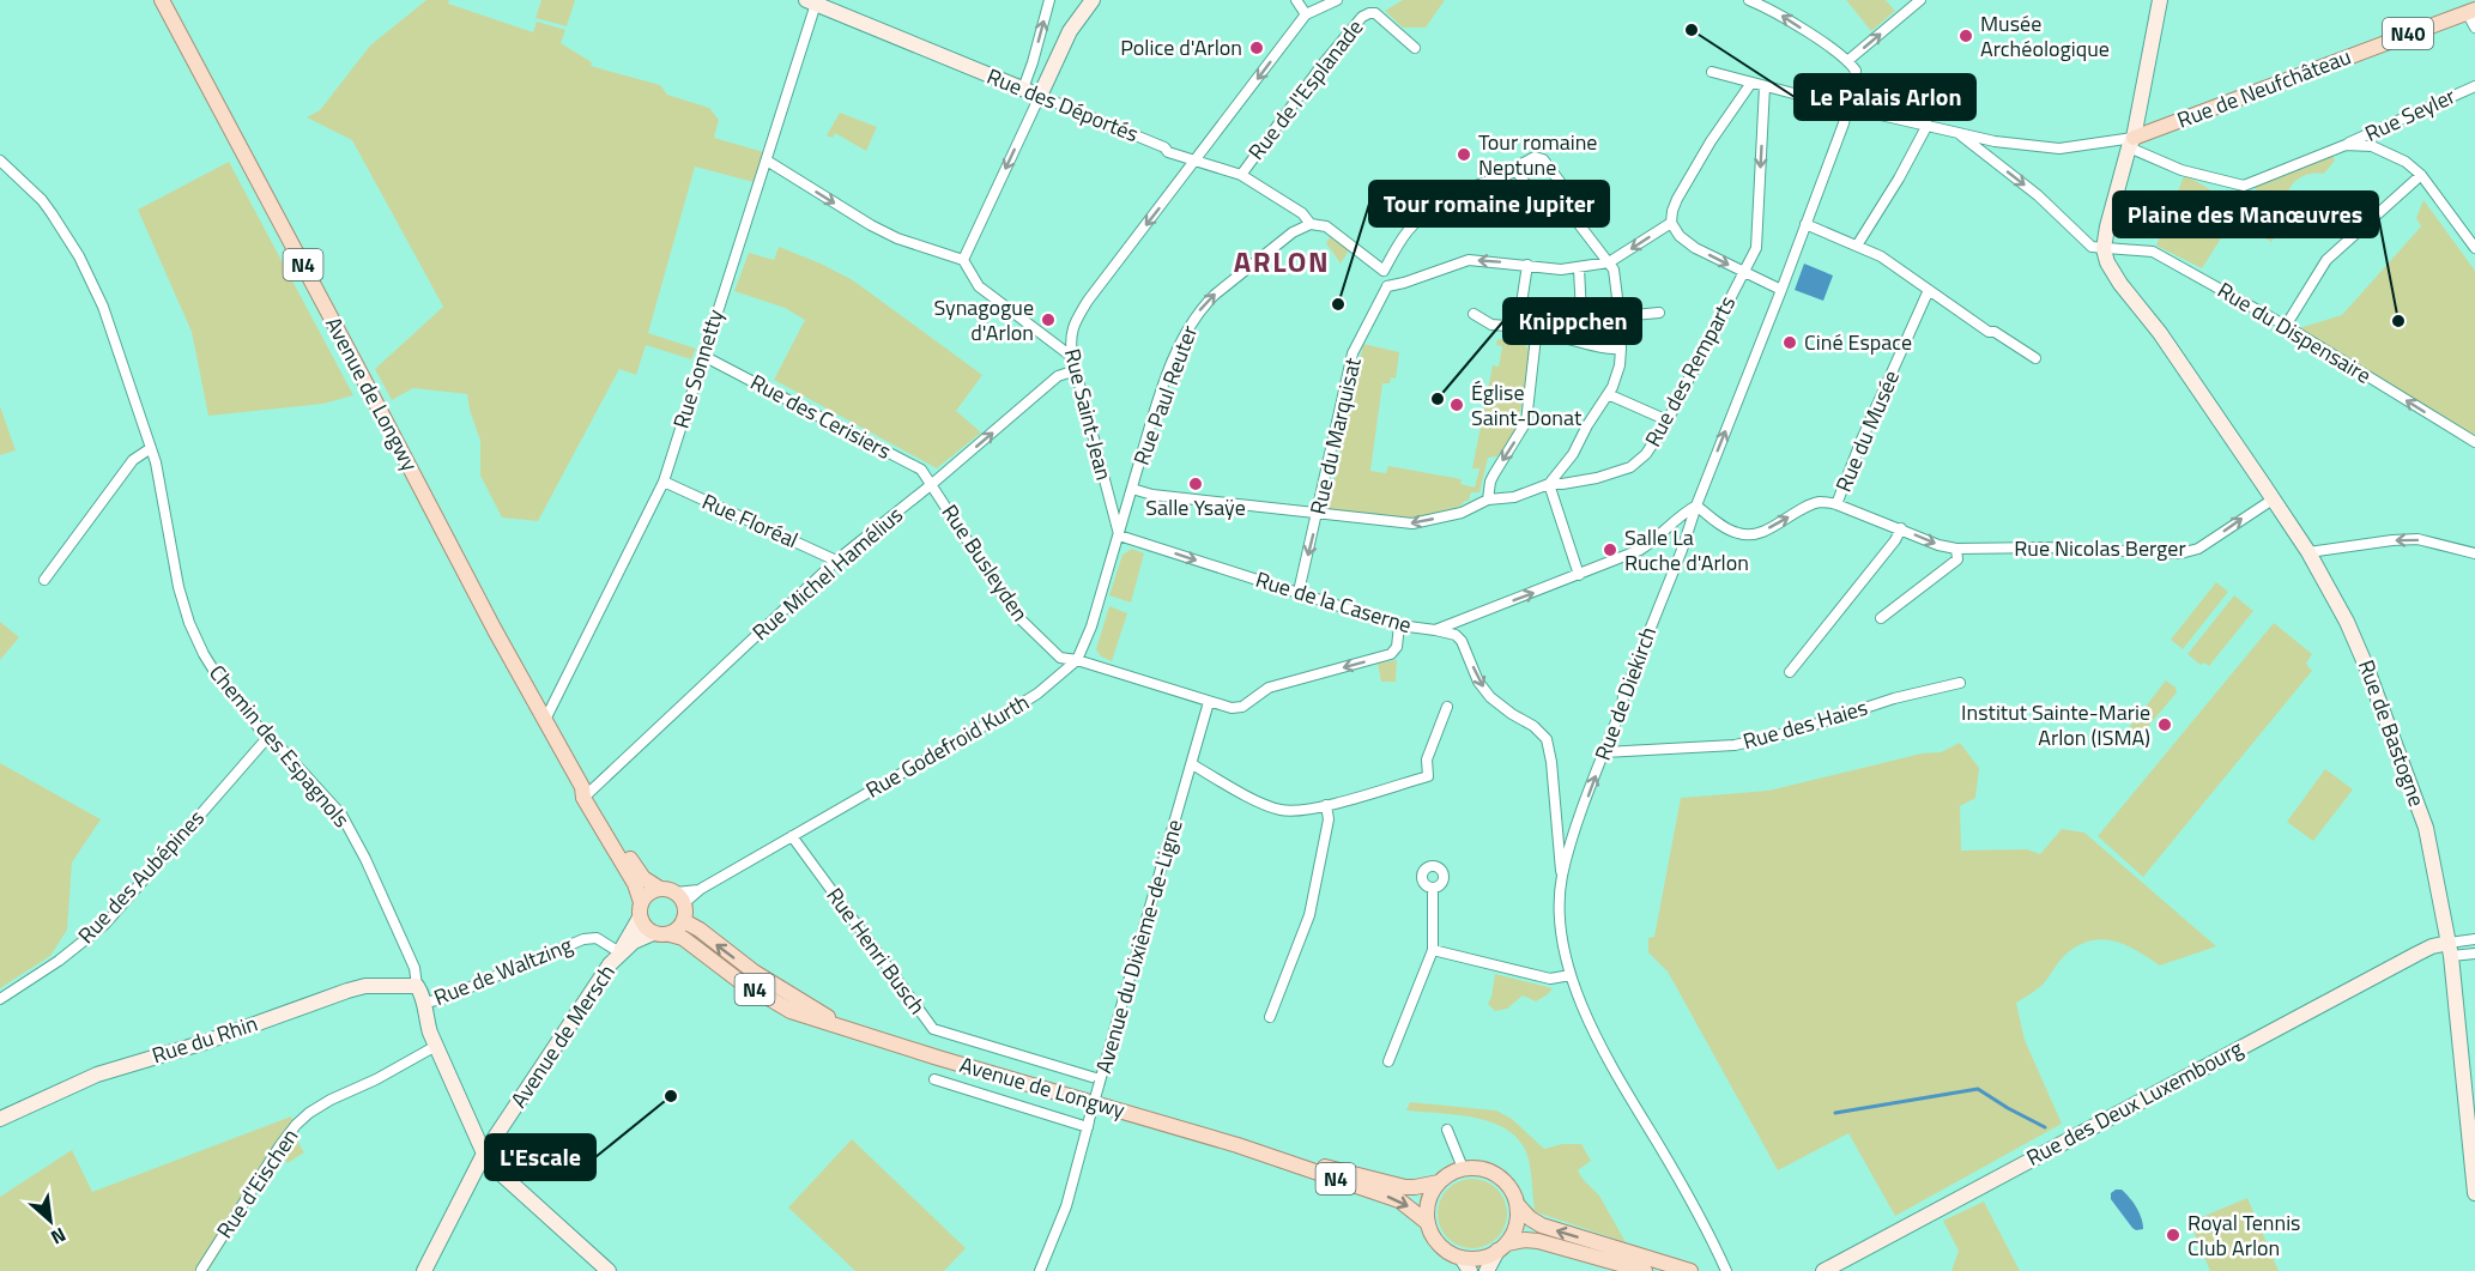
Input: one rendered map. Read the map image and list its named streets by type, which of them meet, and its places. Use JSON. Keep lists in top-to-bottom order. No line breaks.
{"streets":{"main road":["N40","Rue de Neufchâteau","Rue des Déportés","N4","Avenue de Longwy","Rue de Bastogne","Chemin des Espagnols","Avenue de Mersch","Rue du Rhin","Rue des Deux Luxembourg"],"street":["Rue de l'Esplanade","Rue Seyler","Rue du Dispensaire","Rue Sonnetty","Rue des Remparts","Rue Paul Reuter","Rue Saint-Jean","Rue des Cerisiers","Rue du Musée","Rue du Marquisat","Rue Floréal","Rue Nicolas Berger","Rue Busleyden","Rue Michel Hamélius","Rue de la Caserne","Rue de Diekirch","Rue des Haies","Rue Godefroid Kurth","Rue des Aubépines","Avenue du Dixième-de-Ligne","Rue Henri Busch","Rue de Waltzing","Rue d'Eischen"]},"crossings":[["Rue de Neufchâteau","Rue Seyler"],["Rue de l'Esplanade","Rue des Déportés"],["Rue des Déportés","Rue Sonnetty"],["Rue des Déportés","Rue Paul Reuter"],["Rue des Déportés","Rue Saint-Jean"],["N4","Avenue de Longwy"],["N4","Rue Godefroid Kurth"],["N4","Avenue de Mersch"],["Rue du Dispensaire","Rue de Bastogne"],["Rue Sonnetty","Avenue de Longwy"],["Rue Sonnetty","Rue des Cerisiers"],["Rue Sonnetty","Rue Floréal"],["Rue des Remparts","Rue Paul Reuter"],["Rue des Remparts","Rue du Marquisat"],["Avenue de Longwy","Rue Michel Hamélius"],["Avenue de Longwy","Rue Godefroid Kurth"],["Avenue de Longwy","Avenue de Mersch"],["Rue Paul Reuter","Rue Saint-Jean"],["Rue Paul Reuter","Rue de la Caserne"],["Rue Paul Reuter","Rue Godefroid Kurth"],["Rue Saint-Jean","Rue Michel Hamélius"],["Rue Saint-Jean","Rue de la Caserne"],["Rue Saint-Jean","Rue Godefroid Kurth"],["Rue des Cerisiers","Rue Busleyden"],["Rue des Cerisiers","Rue Michel Hamélius"],["Rue du Musée","Rue Nicolas Berger"],["Rue du Marquisat","Rue de la Caserne"],["Rue Floréal","Rue Michel Hamélius"],["Rue Nicolas Berger","Rue de la Caserne"],["Rue Nicolas Berger","Rue de Diekirch"],["Rue Nicolas Berger","Rue de Bastogne"],["Rue Busleyden","Rue Michel Hamélius"],["Rue Busleyden","Rue de la Caserne"],["Rue Busleyden","Rue Godefroid Kurth"],["Rue Busleyden","Avenue du Dixième-de-Ligne"],["Rue de la Caserne","Rue de Diekirch"],["Rue de la Caserne","Rue Godefroid Kurth"],["Rue de Diekirch","Rue des Haies"],["Rue de Bastogne","Rue des Deux Luxembourg"],["Chemin des Espagnols","Rue des Aubépines"],["Chemin des Espagnols","Rue de Waltzing"],["Chemin des Espagnols","Avenue de Mersch"],["Chemin des Espagnols","Rue du Rhin"],["Chemin des Espagnols","Rue d'Eischen"],["Rue Godefroid Kurth","Rue Henri Busch"],["Rue Godefroid Kurth","Avenue de Mersch"],["Avenue du Dixième-de-Ligne","Rue Henri Busch"],["Rue de Waltzing","Avenue de Mersch"]],"one_way":["Rue du Dispensaire","Rue Paul Reuter","Rue Saint-Jean","Rue Nicolas Berger","Rue de la Caserne"],"districts":["ARLON"],"places":["Le Palais Arlon","Musée Archéologique","Police d'Arlon","Tour romaine Neptune","Tour romaine Jupiter","Synagogue d'Arlon","Plaine des Manœuvres","Ciné Espace","Knippchen","Église Saint-Donat","Salle Ysaÿe","Salle La Ruche d'Arlon","Institut Sainte-Marie Arlon (ISMA)","L'Escale","Royal Tennis Club Arlon"],"north":"bottom right"}
